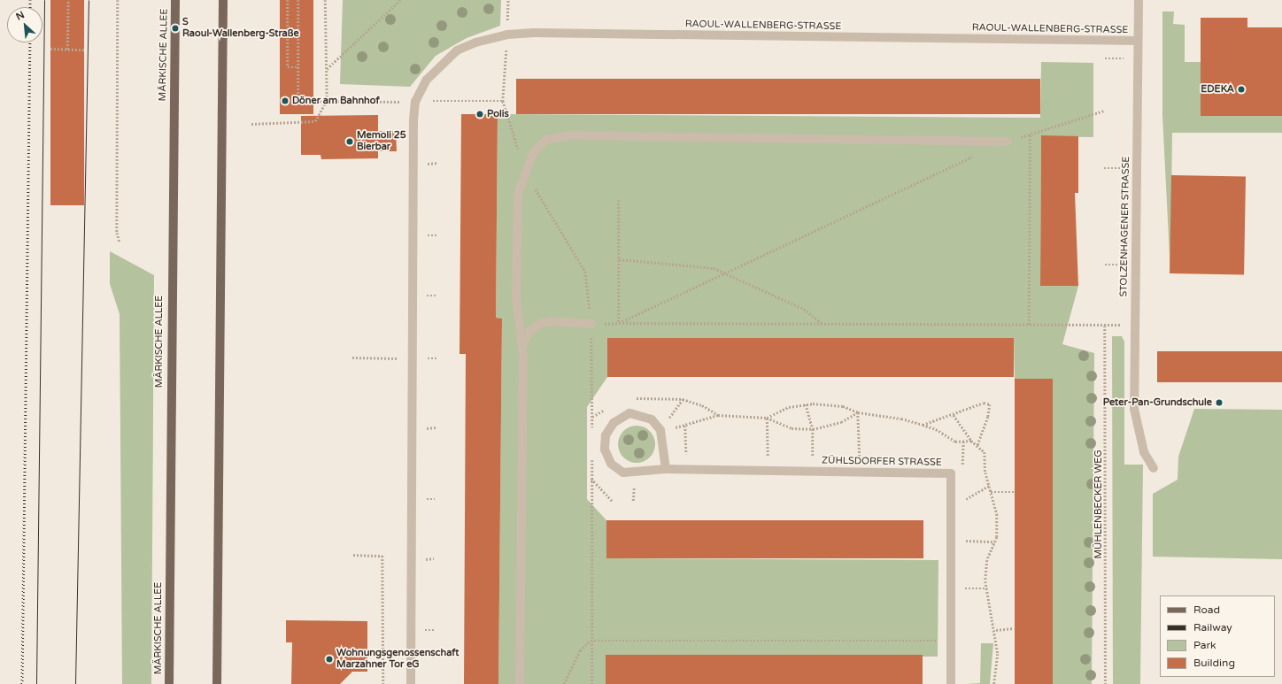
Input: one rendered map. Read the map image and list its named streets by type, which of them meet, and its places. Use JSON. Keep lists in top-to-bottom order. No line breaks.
{"streets":{"main road":["MÄRKISCHE ALLEE"],"street":["RAOUL-WALLENBERG-STRASSE","STOLZENHAGENER STRASSE","ZÜHLSDORFER STRASSE"],"path":["MÜHLENBECKER WEG"]},"crossings":[["RAOUL-WALLENBERG-STRASSE","STOLZENHAGENER STRASSE"]],"places":["S Raoul-Wallenberg-Straße","EDEKA","Döner am Bahnhof","Polis","Memoli 25 Bierbar","Peter-Pan-Grundschule","Wohnungsgenossenschaft Marzahner Tor eG"],"legend":["Road","Railway","Park","Building"],"north":"top left"}
